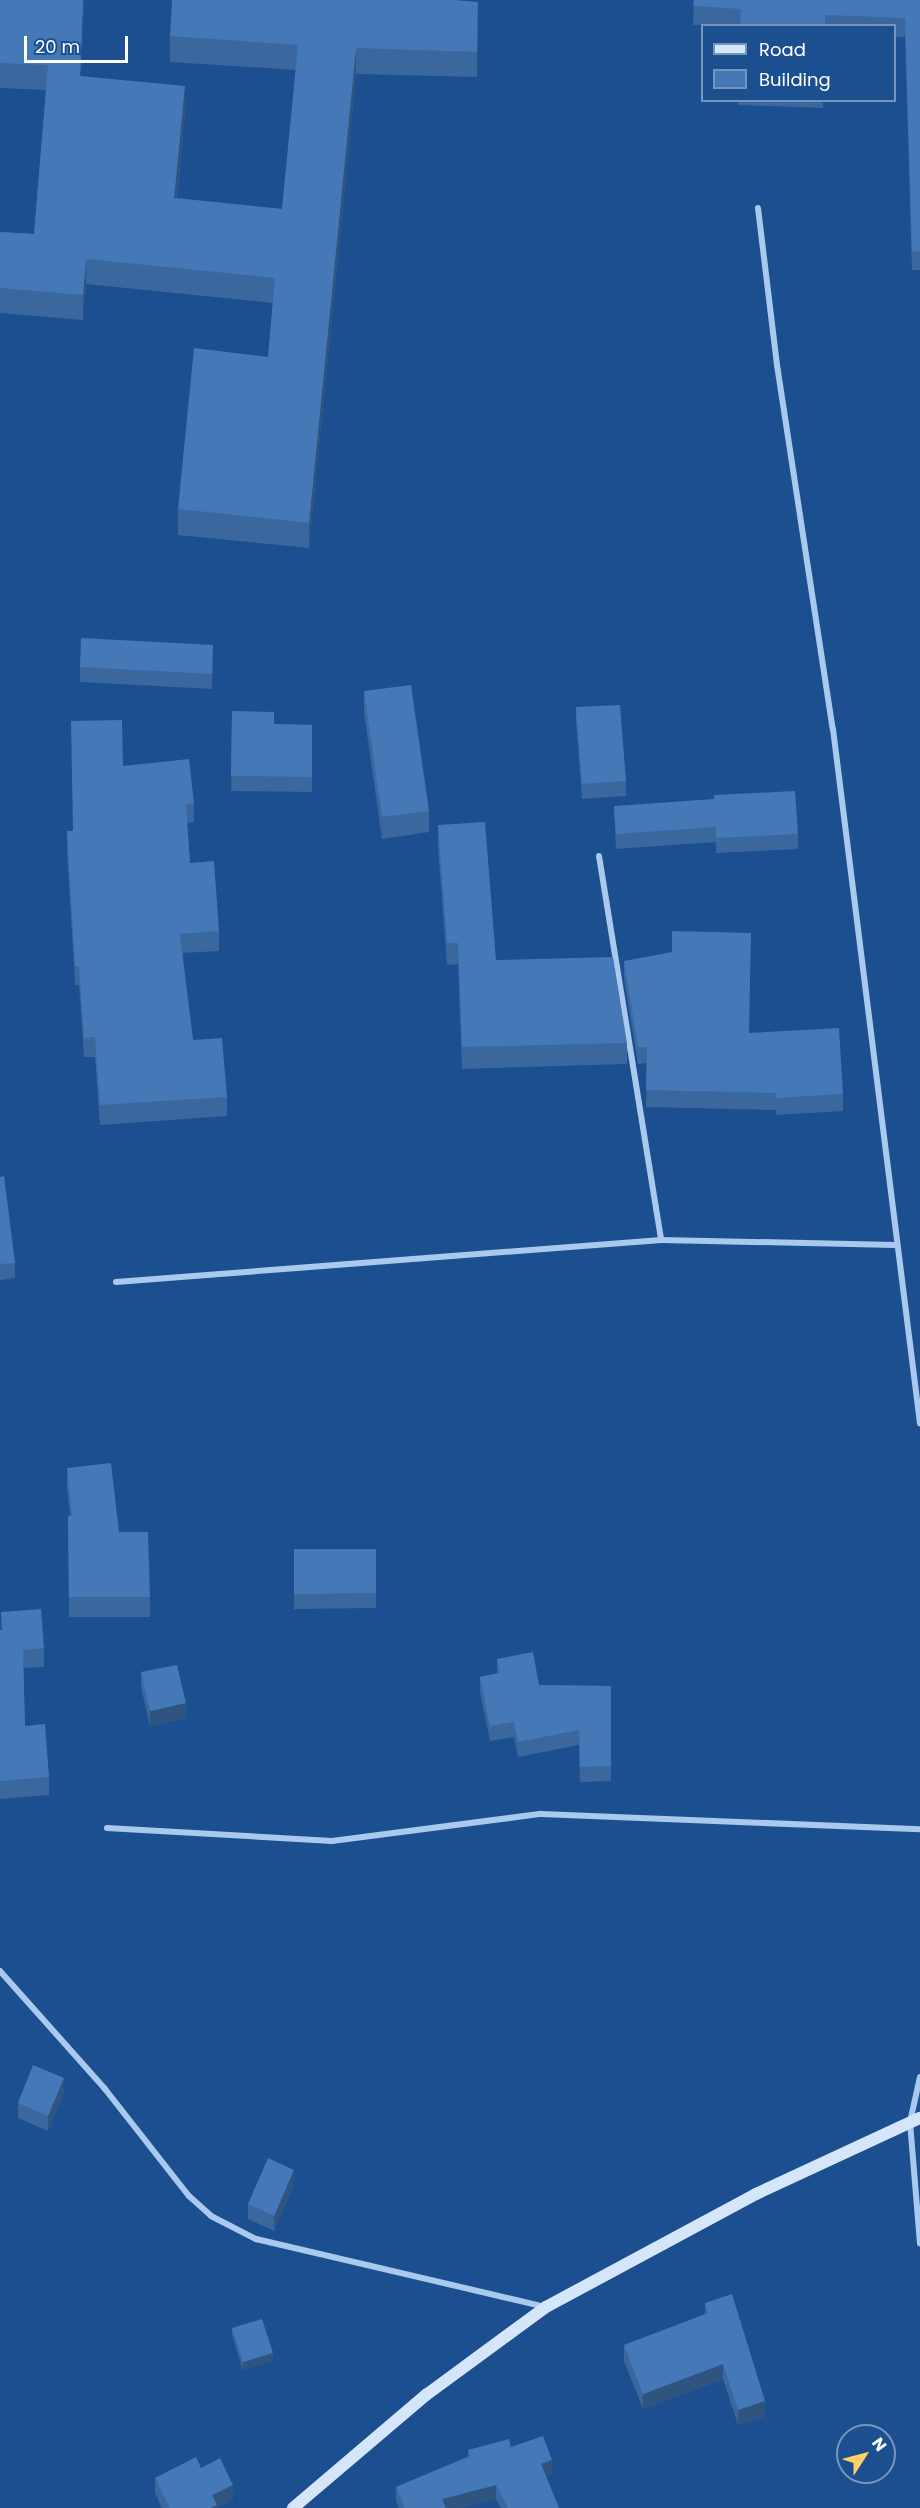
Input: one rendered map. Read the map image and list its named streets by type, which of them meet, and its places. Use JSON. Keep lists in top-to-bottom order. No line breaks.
{"legend":["Road","Building"],"scale_bar":"20 m","north":"top right"}
